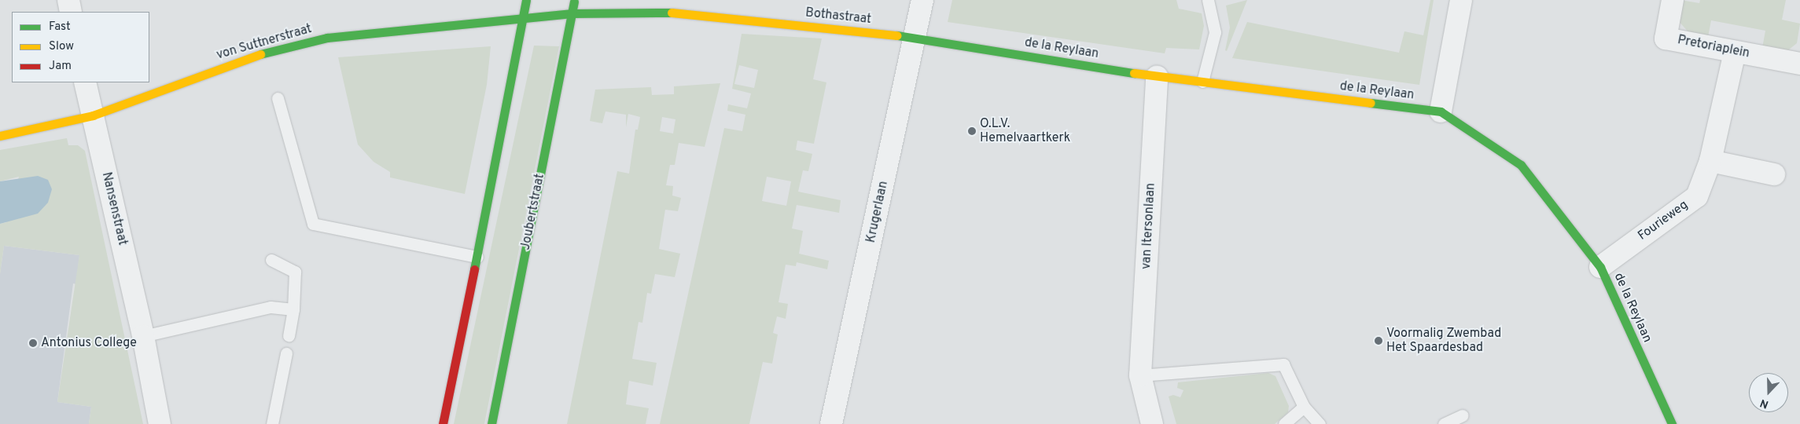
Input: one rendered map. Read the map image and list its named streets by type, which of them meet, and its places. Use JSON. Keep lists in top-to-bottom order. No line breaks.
{"streets":{"street":["Bothastraat","von Suttnerstraat","Pretoriaplein","de la Reylaan","Nansenstraat","Joubertstraat","Krugerlaan","Fourieweg","van Itersonlaan"]},"crossings":[["Bothastraat","von Suttnerstraat"],["Bothastraat","de la Reylaan"],["Bothastraat","Joubertstraat"],["Bothastraat","Krugerlaan"],["von Suttnerstraat","Nansenstraat"],["Pretoriaplein","Fourieweg"],["de la Reylaan","Krugerlaan"],["de la Reylaan","Fourieweg"],["de la Reylaan","van Itersonlaan"]],"places":["O.L.V. Hemelvaartkerk","Voormalig Zwembad Het Spaardesbad","Antonius College"],"legend":["Fast","Slow","Jam"],"north":"bottom"}
